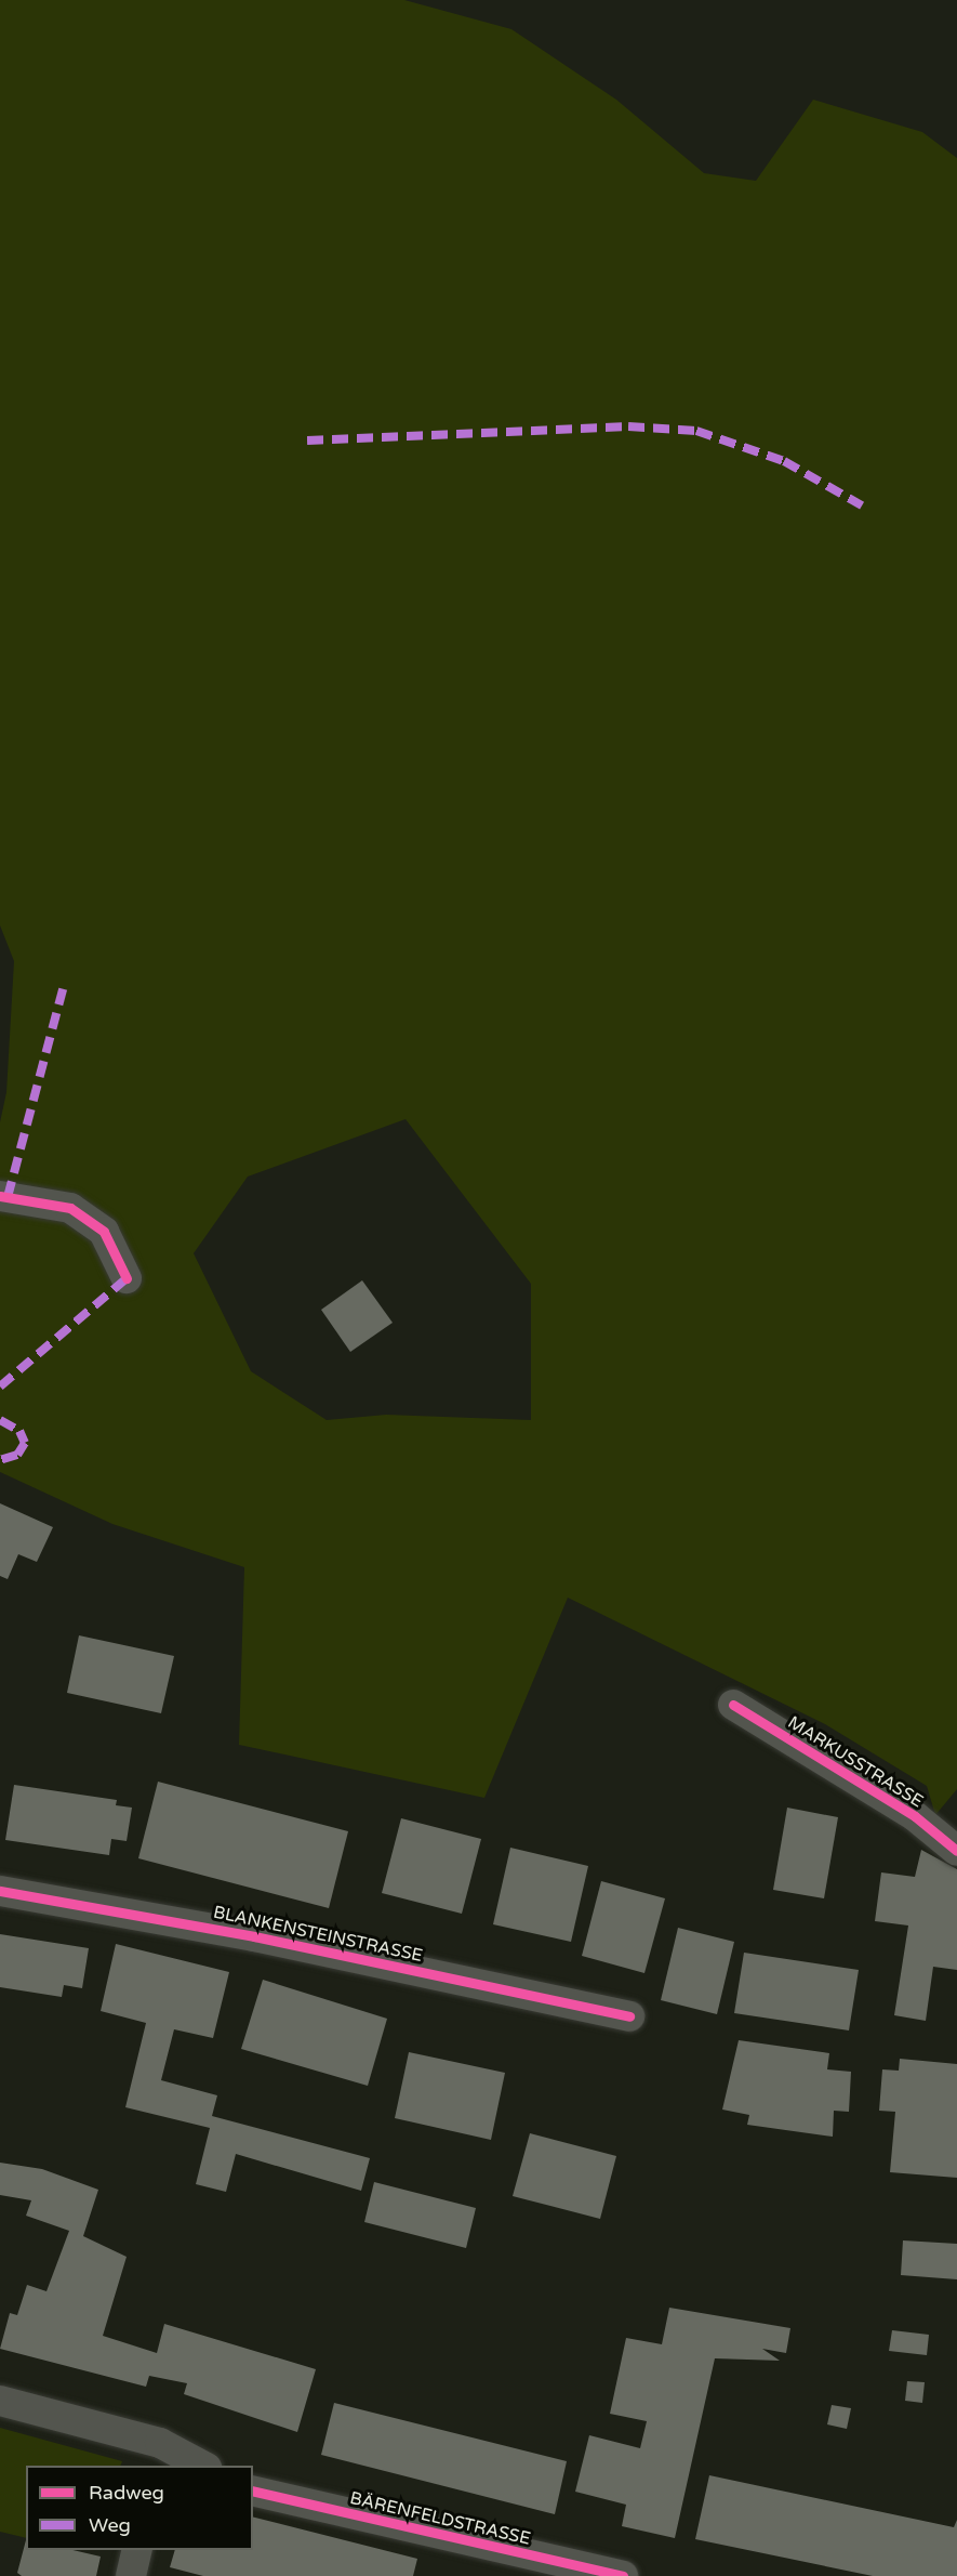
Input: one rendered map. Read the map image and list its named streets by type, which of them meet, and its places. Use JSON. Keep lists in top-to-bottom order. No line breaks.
{"streets":{"street":["MARKUSSTRASSE","BLANKENSTEINSTRASSE","BÄRENFELDSTRASSE"]},"legend":["Radweg","Weg"]}
